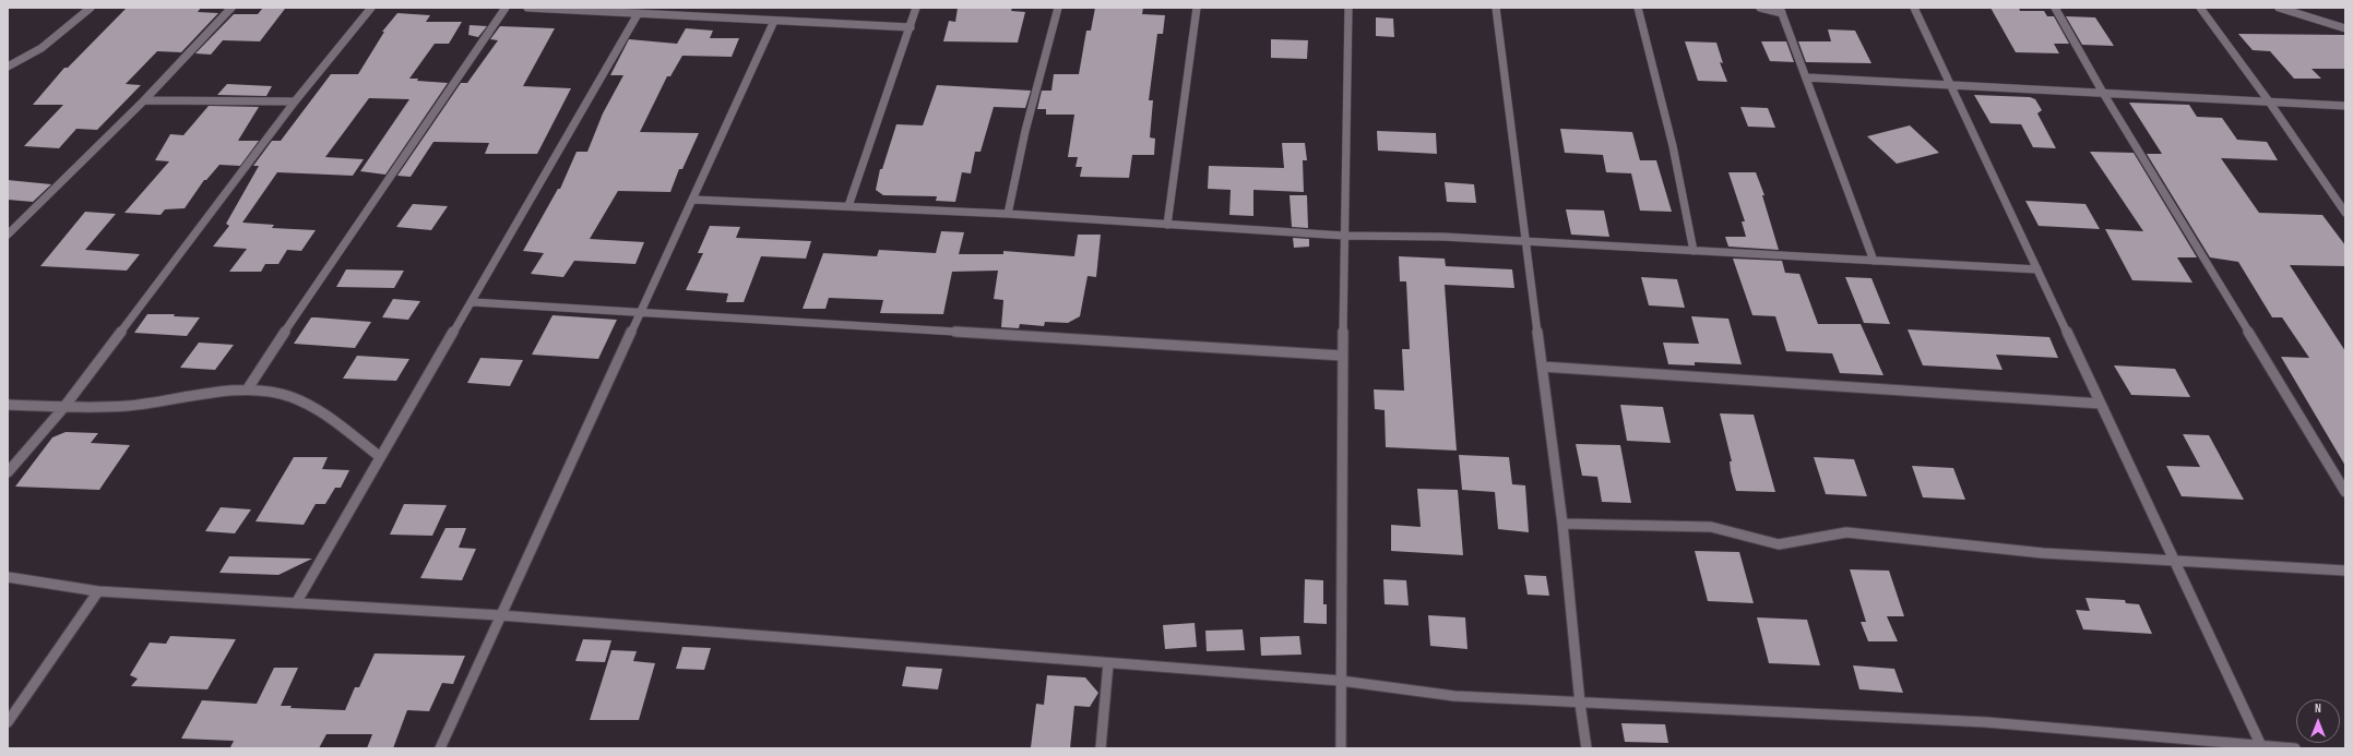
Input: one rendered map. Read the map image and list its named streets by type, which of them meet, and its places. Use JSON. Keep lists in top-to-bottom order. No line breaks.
{"north":"top"}
